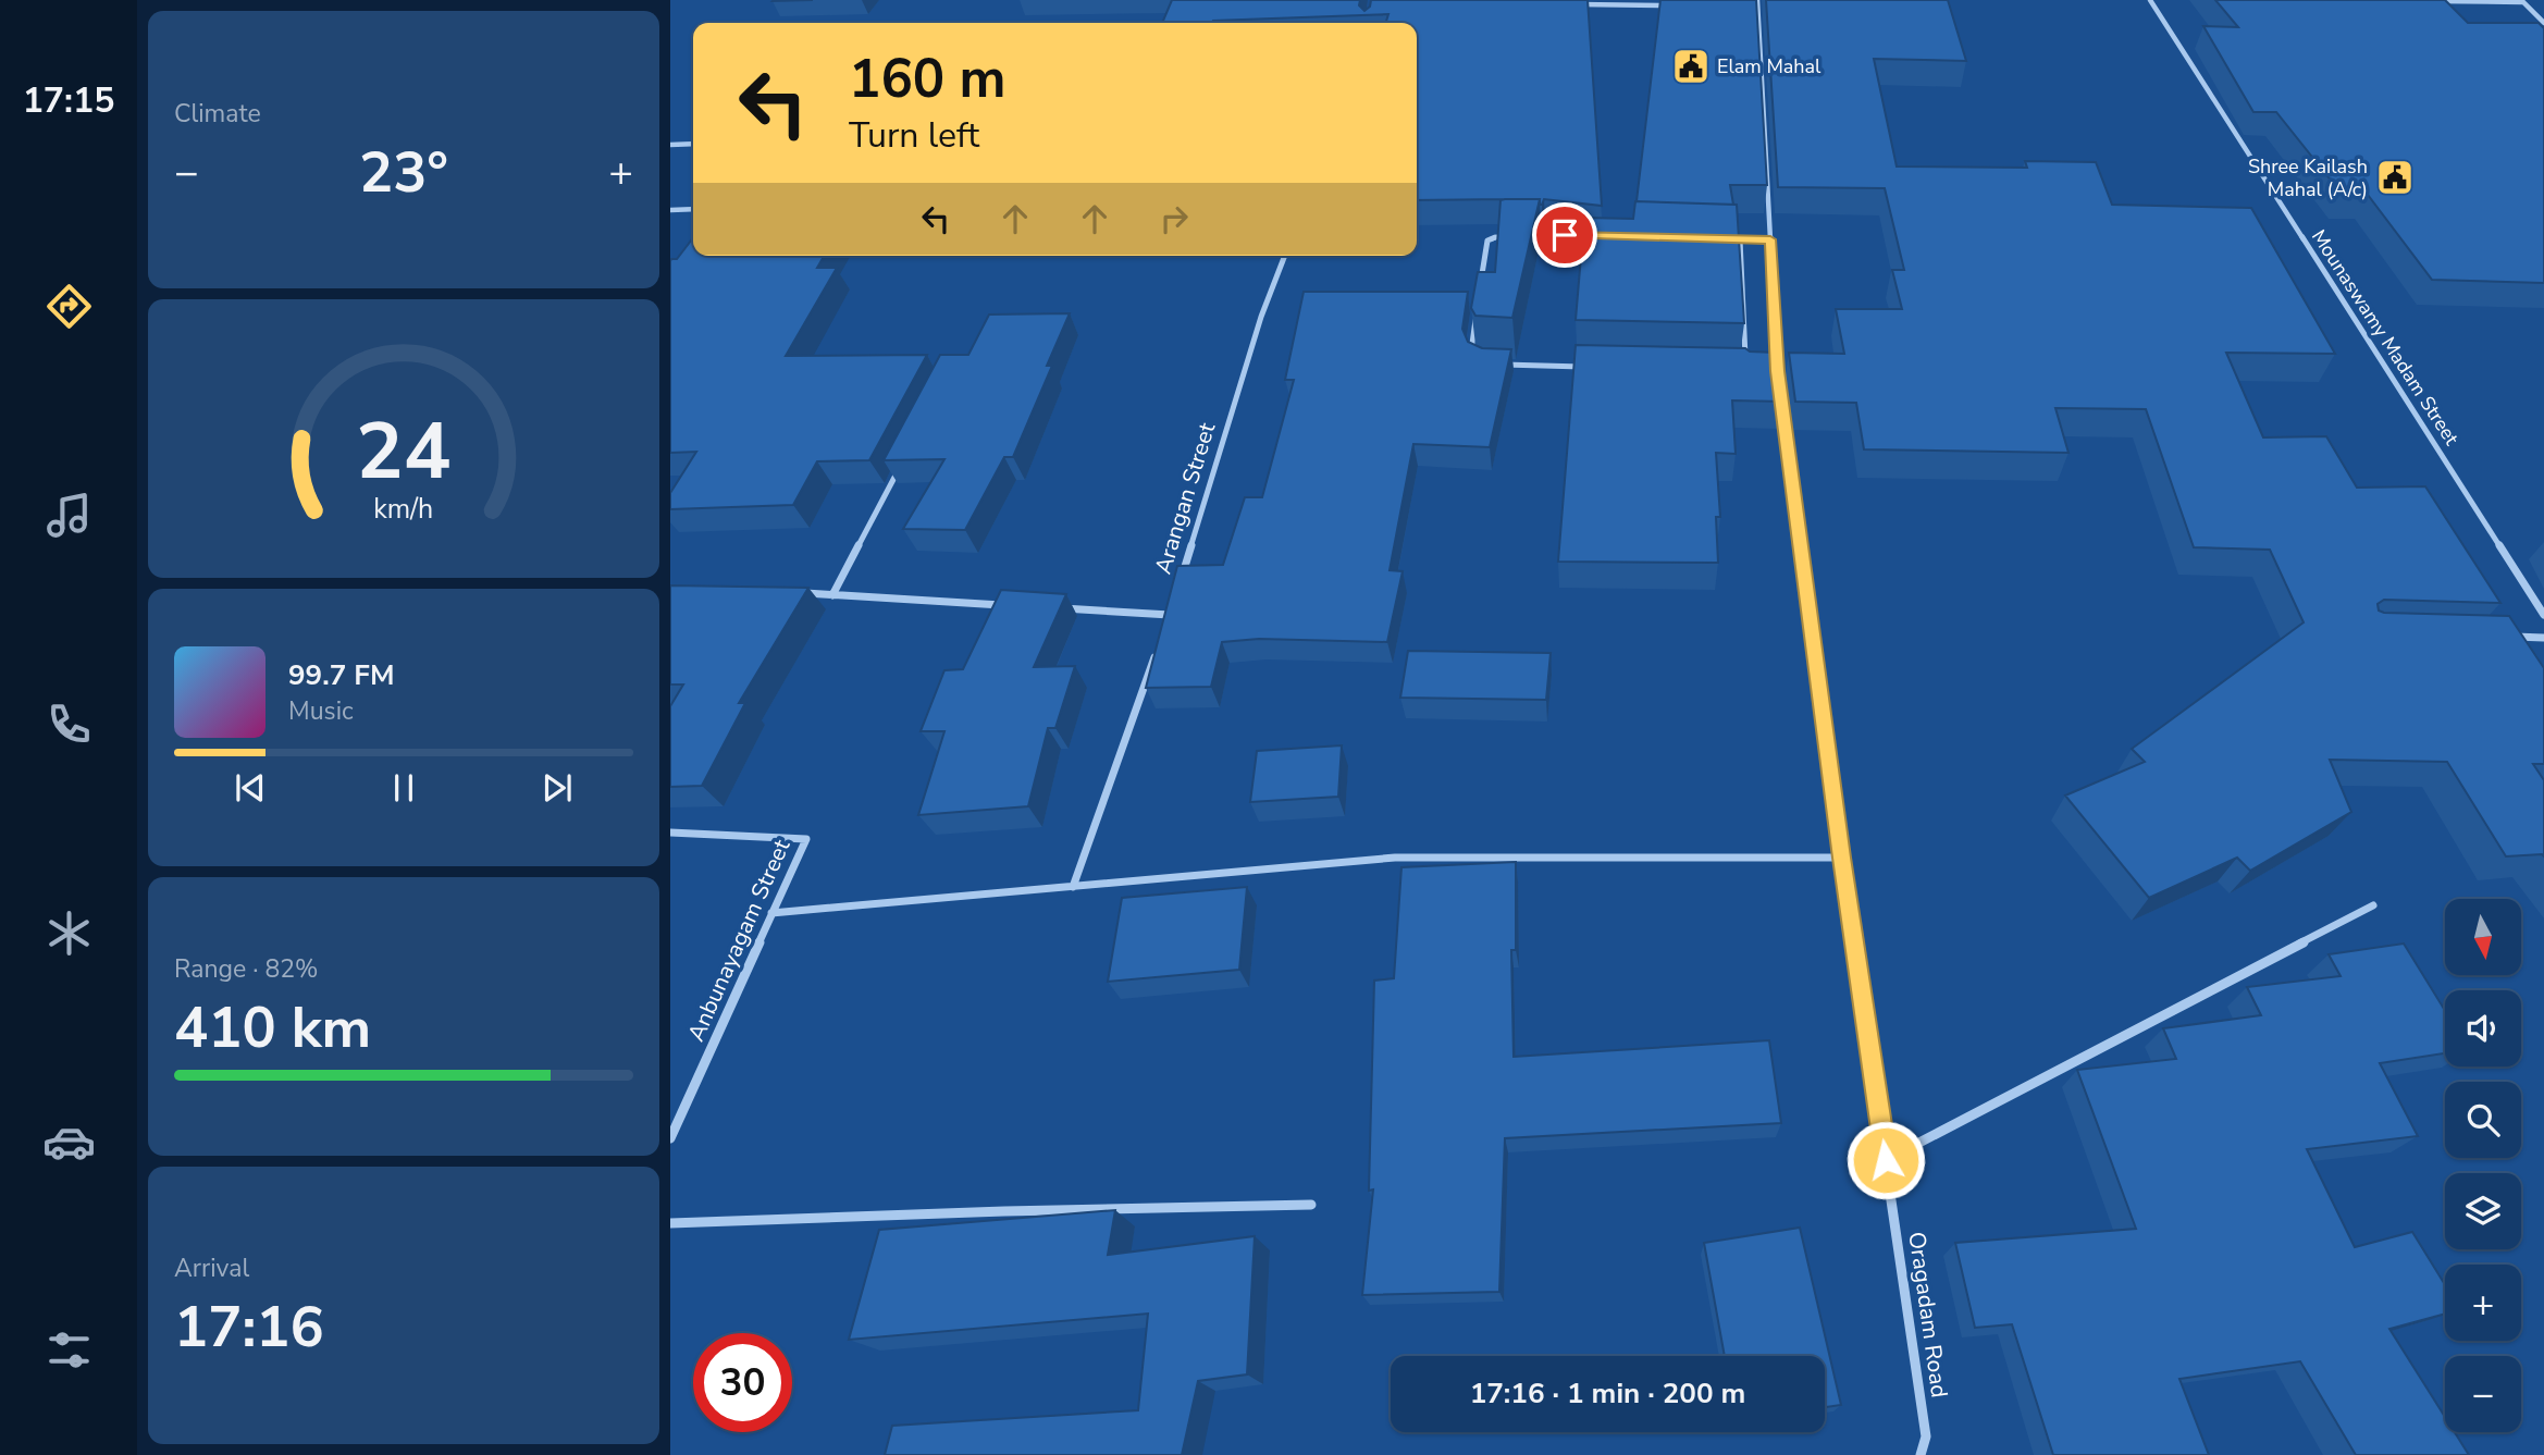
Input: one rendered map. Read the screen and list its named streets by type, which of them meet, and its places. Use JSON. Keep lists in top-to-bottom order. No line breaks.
{"streets":{"street":["Mounaswamy Madam Street","Arangan Street","Anbunayagam Street","Oragadam Road"]},"places":{"public building":["Elam Mahal","Shree Kailash Mahal (A/c)"]},"north":"bottom","page":{"tabs":"17:15","tile":["Climate",["Range · 82%","410 km"],["Arrival","17:16"]],"turn":["160 m","Turn left"],"heat":["−","23°","+"],"song":["99.7 FM","Music"],"map_buttons":["+","−"],"limit":"30","trip":"17:16 · 1 min · 200 m","gauge":["24","km/h"]}}
